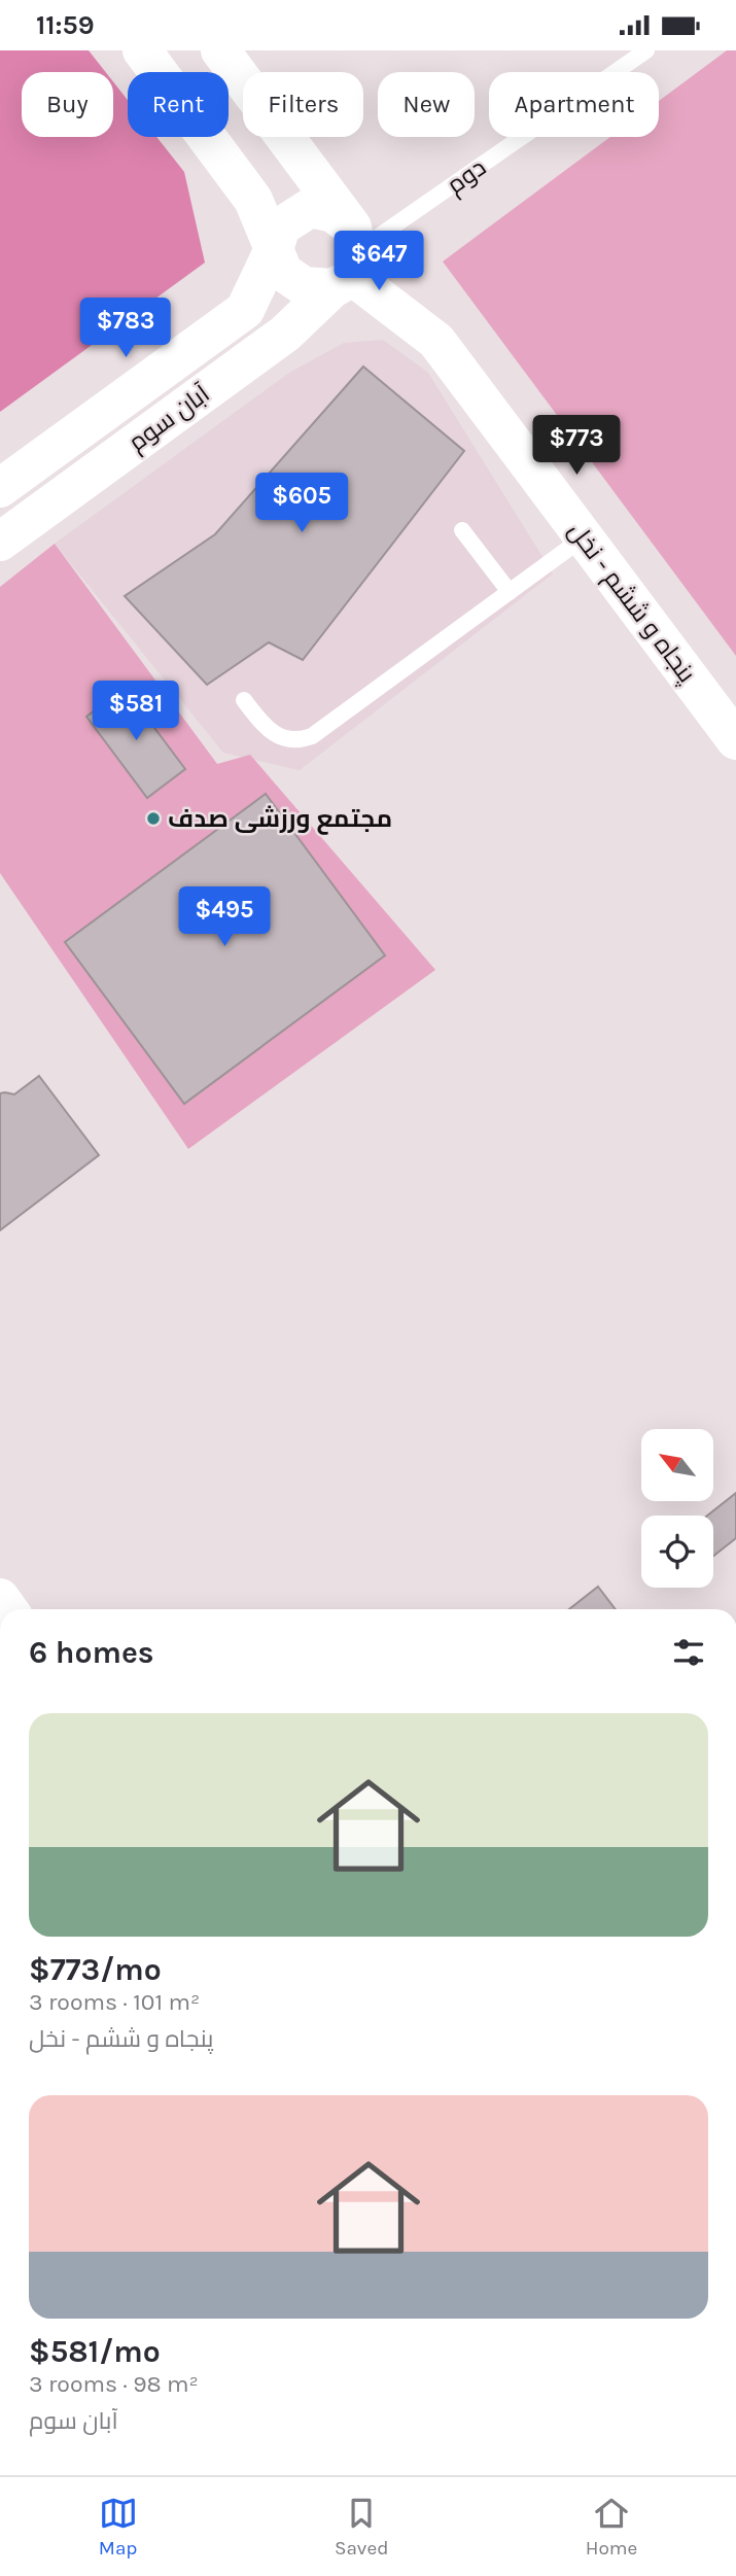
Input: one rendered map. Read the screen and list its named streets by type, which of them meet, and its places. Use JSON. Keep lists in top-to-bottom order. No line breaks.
{"streets":{"street":["آبان سوم","پنجاه و ششم - نخل"],"lane":["دوم"]},"crossings":[["دوم","آبان سوم"],["دوم","پنجاه و ششم - نخل"],["آبان سوم","پنجاه و ششم - نخل"]],"places":["مجتمع ورزشی صدف"],"north":"top left","page":{"status":"11:59","chip":["Buy","Rent","Filters","New","Apartment"],"price":["$647","$783","$773","$605","$581","$495"],"heading":"6 homes","list":[{"name":"$773/mo","note":"3 rooms · 101 m² · پنجاه و ششم - نخل"},{"name":"$581/mo","note":"3 rooms · 98 m² · آبان سوم"}],"tabs":["Map","Saved","Home"]}}
